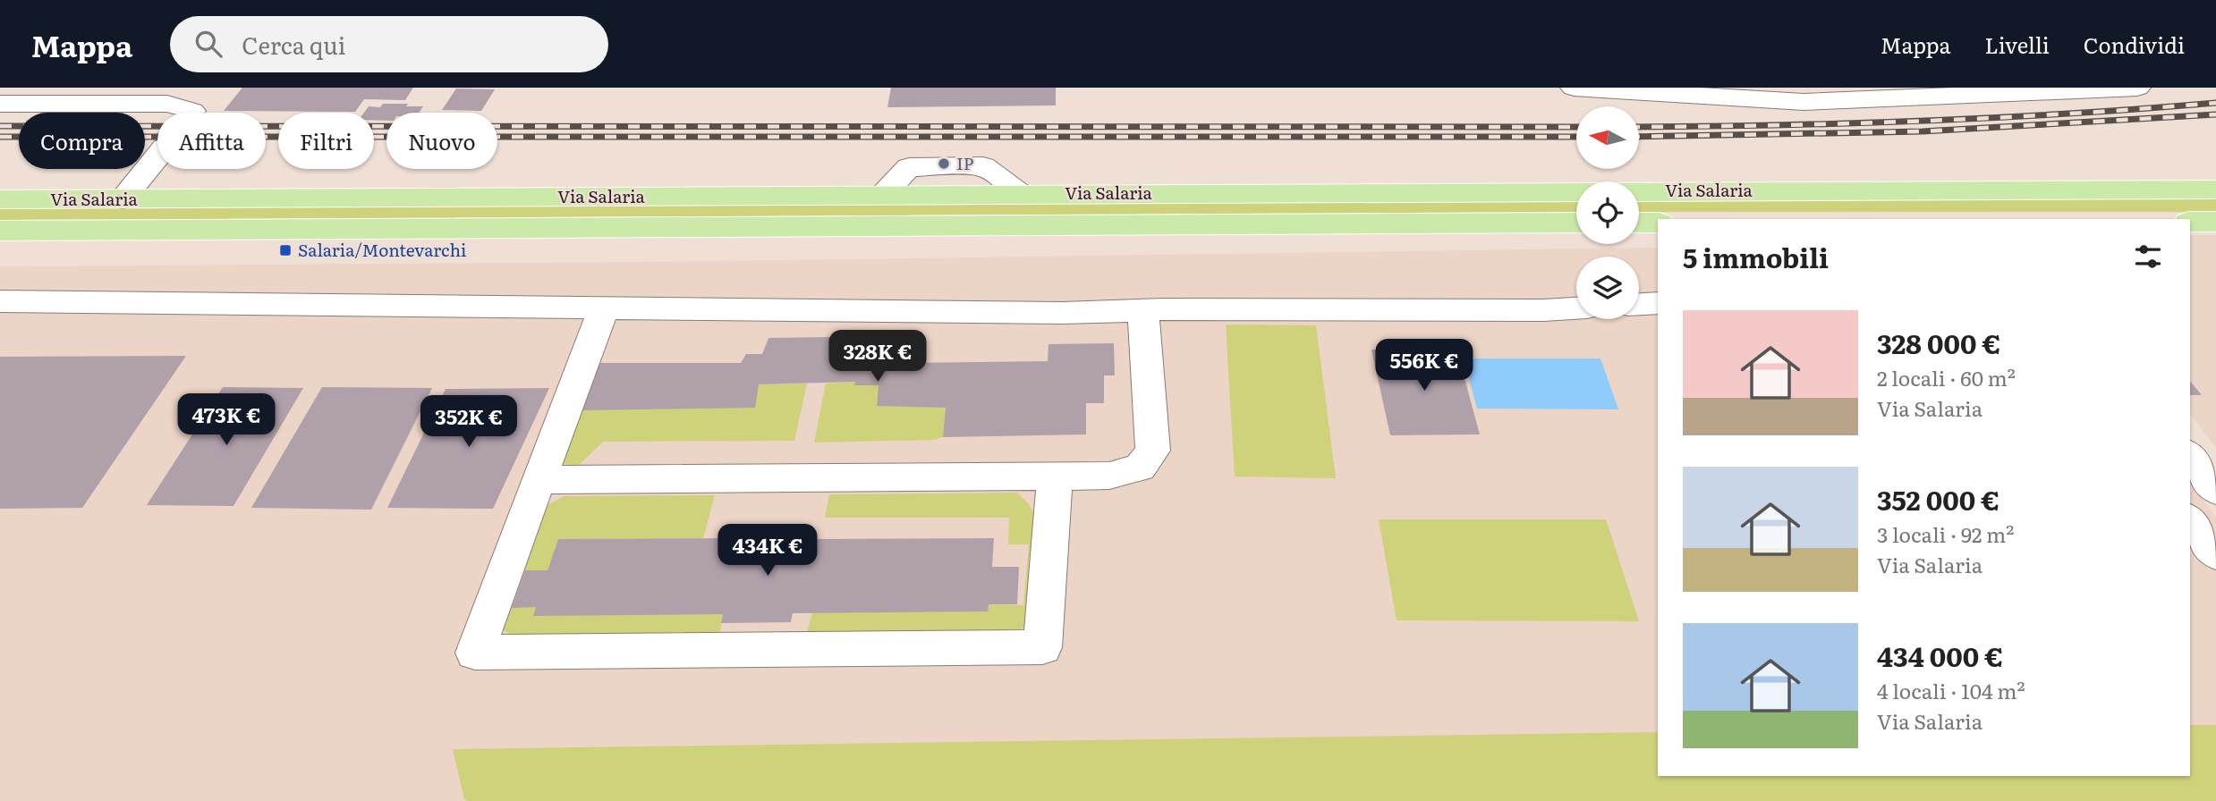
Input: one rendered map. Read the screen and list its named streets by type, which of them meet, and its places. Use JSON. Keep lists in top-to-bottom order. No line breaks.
{"streets":{"main road":["Via Salaria"]},"places":{"other":["IP"],"transit":["Salaria/Montevarchi"]},"north":"left","page":{"header":"Mappa","search":"Cerca qui","nav":["Mappa","Livelli","Condividi"],"chip":["Compra","Affitta","Filtri","Nuovo"],"heading":"5 immobili","list":[{"name":"328 000 €","note":"2 locali · 60 m² · Via Salaria"},{"name":"352 000 €","note":"3 locali · 92 m² · Via Salaria"},{"name":"434 000 €","note":"4 locali · 104 m² · Via Salaria"}],"price":["328K €","556K €","473K €","352K €","434K €"]}}
